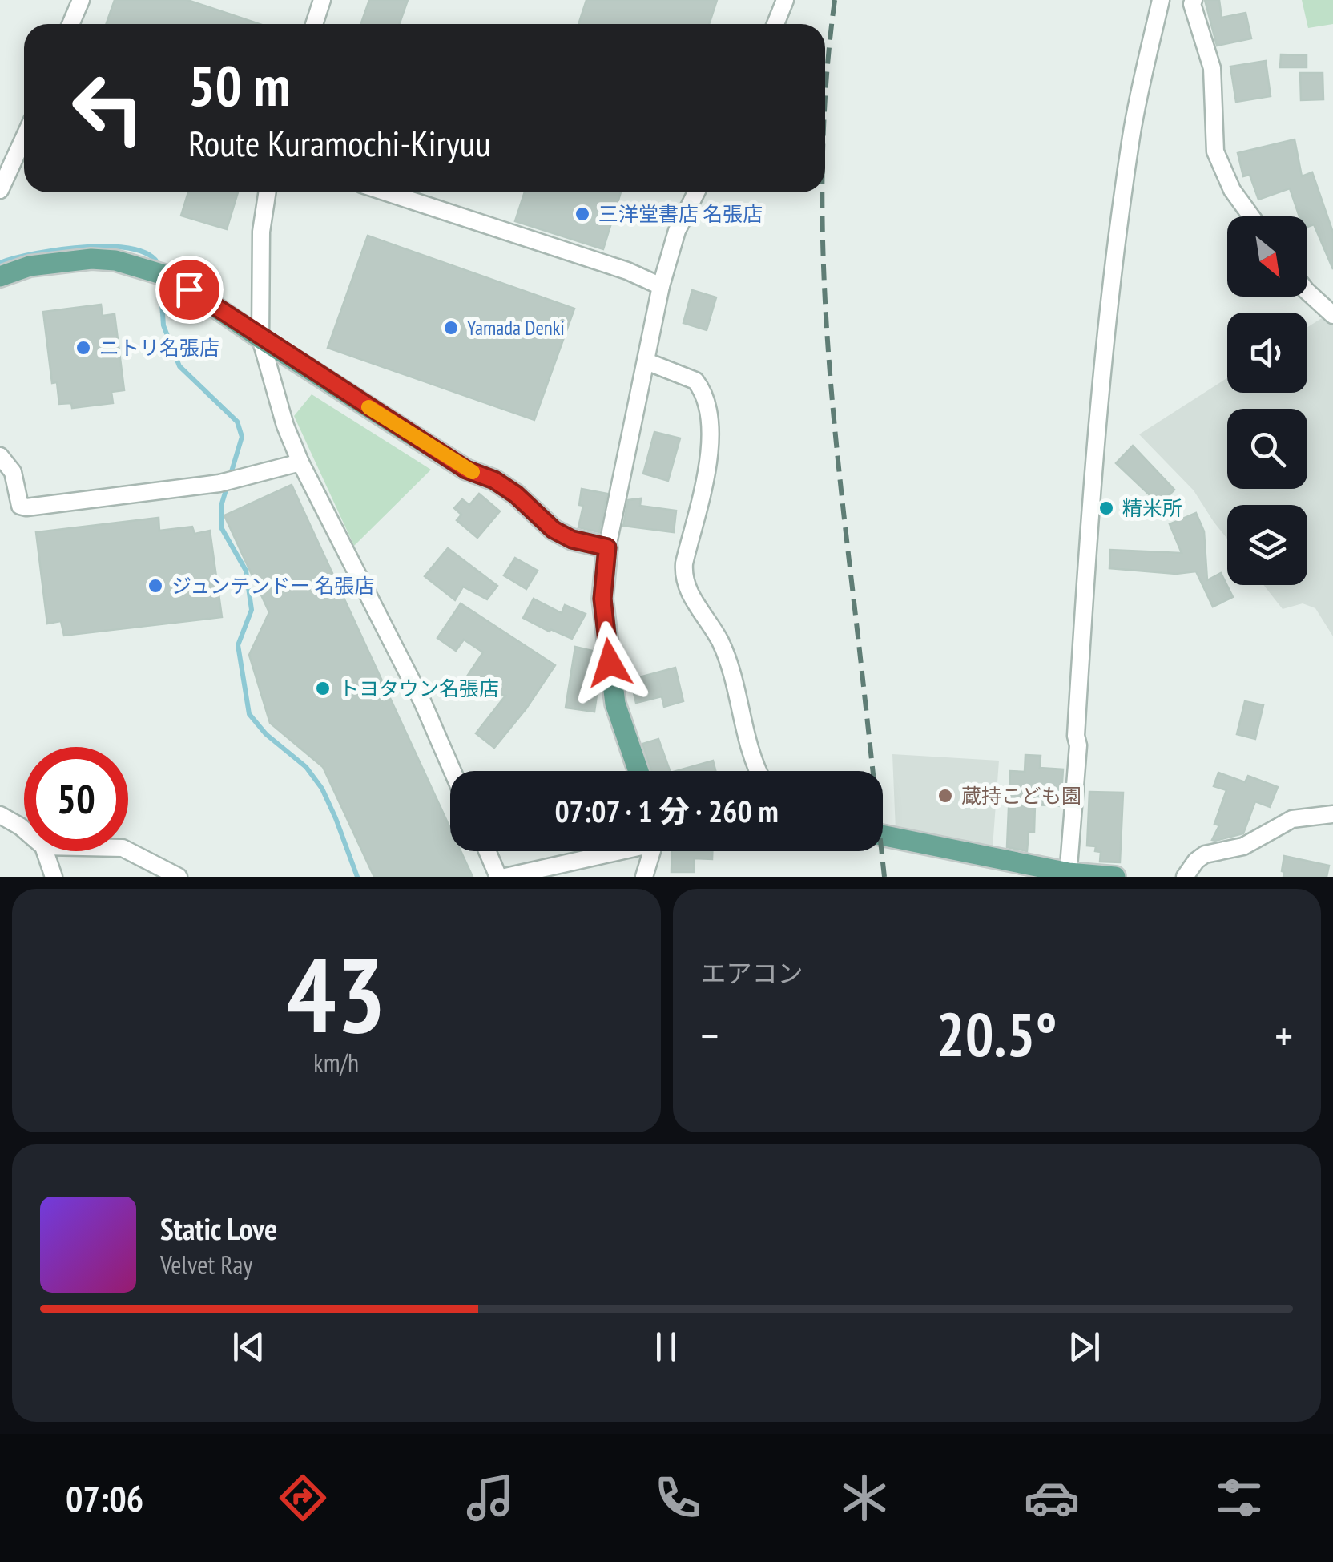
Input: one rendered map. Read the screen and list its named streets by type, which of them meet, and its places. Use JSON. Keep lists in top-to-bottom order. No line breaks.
{"places":["三洋堂書店 名張店","Yamada Denki","ニトリ名張店","精米所","ジュンテンドー 名張店","トヨタウン名張店","蔵持こども園"],"north":"bottom right","page":{"turn":["50 m","Route Kuramochi-Kiryuu"],"limit":"50","trip":"07:07 · 1 分 · 260 m","tile":[["43","km/h"],"エアコン"],"heat":["−","20.5°","+"],"song":["Static Love","Velvet Ray"],"tabs":"07:06"}}
